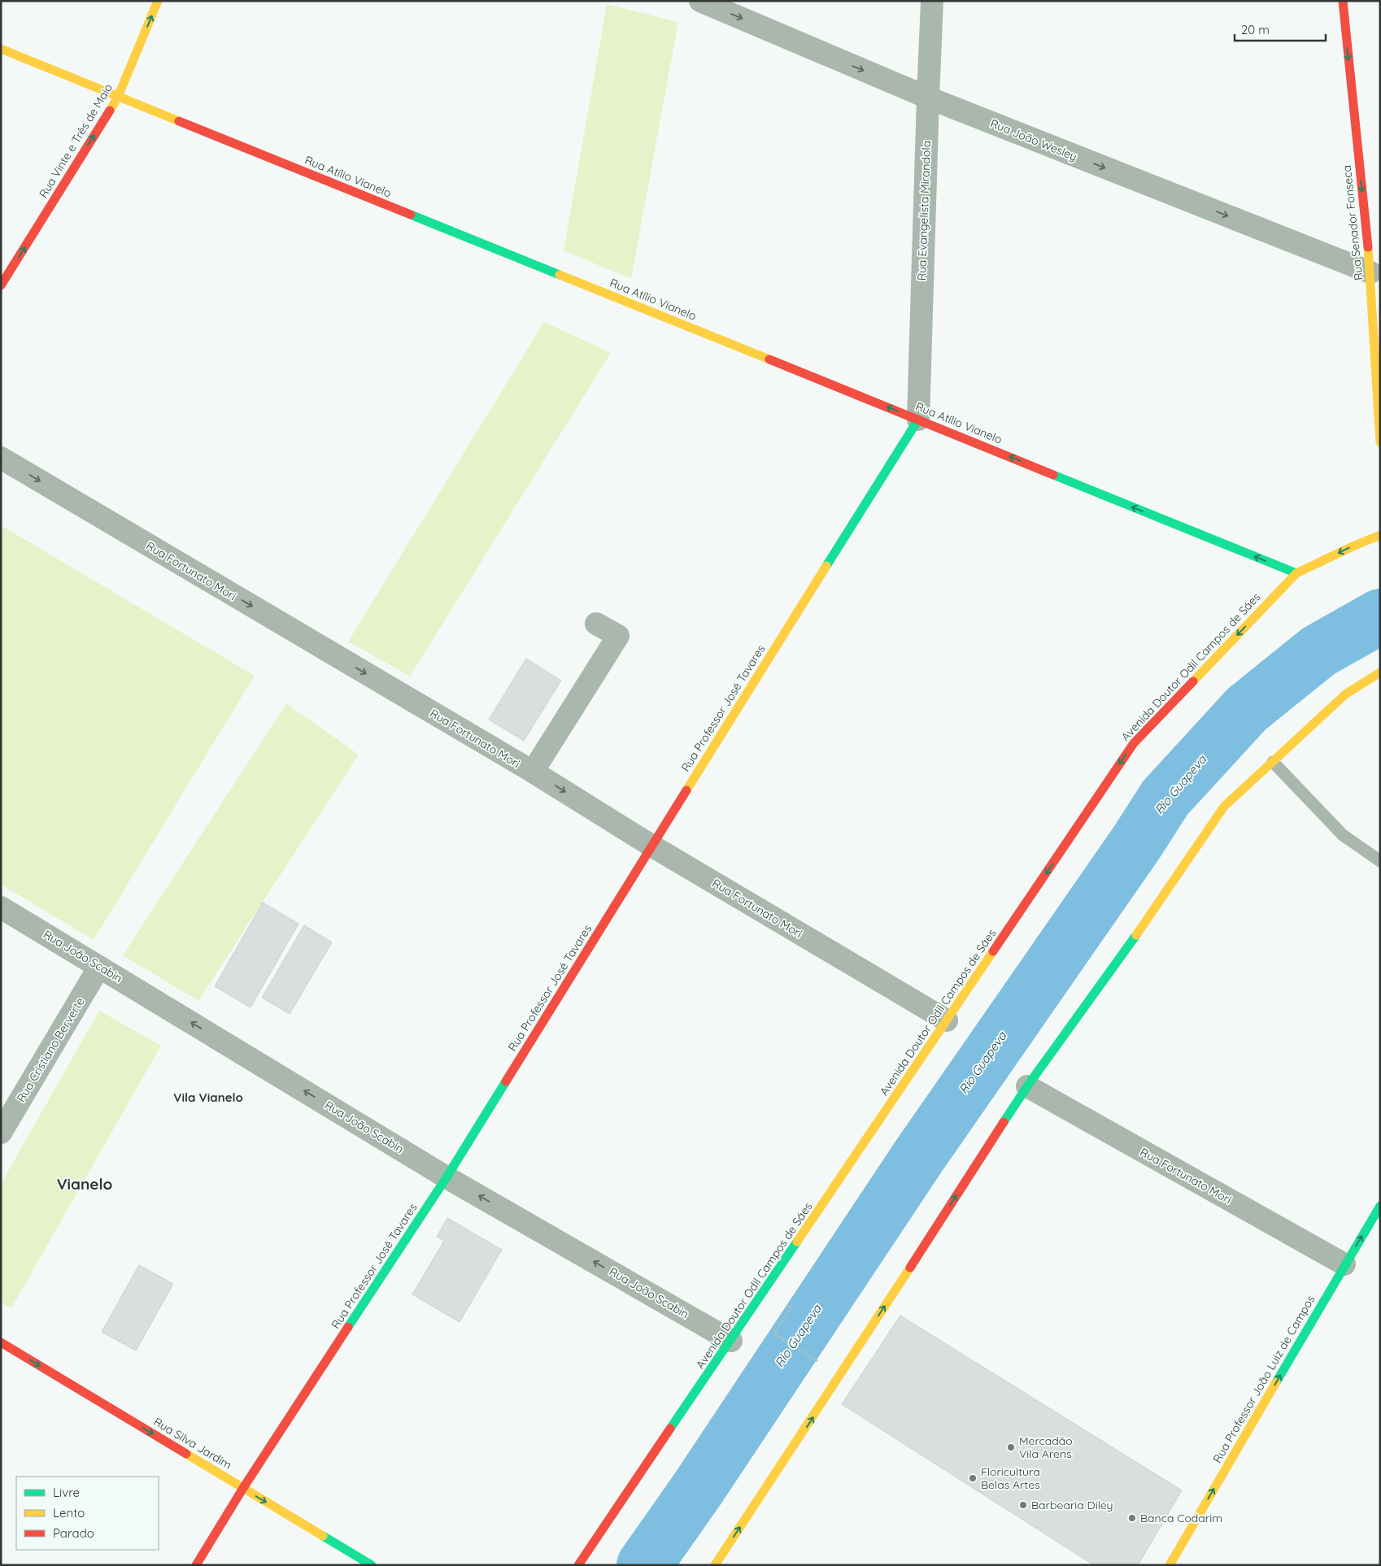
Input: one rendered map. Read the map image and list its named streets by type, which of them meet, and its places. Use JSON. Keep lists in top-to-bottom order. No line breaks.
{"streets":{"street":["Rua João Wesley","Rua Vinte e Três de Maio","Rua Atílio Vianelo","Rua Evangelista Mirandola","Rua Senador Fonseca","Rua Fortunato Mori","Avenida Doutor Odil Campos de Sáes","Rua Professor José Tavares","Rua João Scabin","Rua Cristiano Berverte","Rua Professor João Luiz de Campos","Rua Silva Jardim"]},"crossings":[["Rua João Wesley","Rua Evangelista Mirandola"],["Rua João Wesley","Rua Senador Fonseca"],["Rua Vinte e Três de Maio","Rua Atílio Vianelo"],["Rua Atílio Vianelo","Rua Evangelista Mirandola"],["Rua Atílio Vianelo","Avenida Doutor Odil Campos de Sáes"],["Rua Atílio Vianelo","Rua Professor José Tavares"],["Rua Evangelista Mirandola","Rua Professor José Tavares"],["Rua Fortunato Mori","Avenida Doutor Odil Campos de Sáes"],["Rua Fortunato Mori","Rua Professor José Tavares"],["Rua Fortunato Mori","Rua Professor João Luiz de Campos"],["Avenida Doutor Odil Campos de Sáes","Rua João Scabin"],["Rua Professor José Tavares","Rua João Scabin"],["Rua Professor José Tavares","Rua Silva Jardim"],["Rua João Scabin","Rua Cristiano Berverte"]],"one_way":["Rua João Wesley","Rua Vinte e Três de Maio","Rua Atílio Vianelo","Rua Senador Fonseca","Rua Fortunato Mori","Avenida Doutor Odil Campos de Sáes","Rua João Scabin","Rua Professor João Luiz de Campos","Rua Silva Jardim"],"districts":["Vila Vianelo","Vianelo"],"water":["Rio Guapeva"],"places":["Mercadão Vila Arens","Floricultura Belas Artes","Barbearia Diley","Banca Codarim"],"legend":["Livre","Lento","Parado"],"scale_bar":"20 m"}
